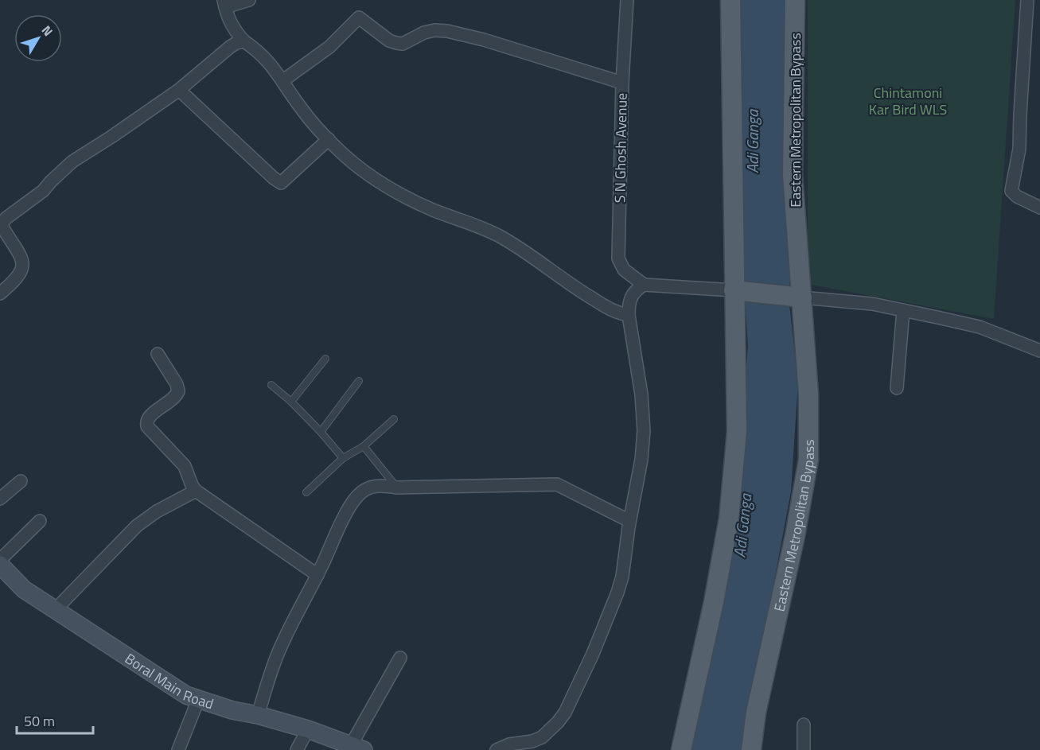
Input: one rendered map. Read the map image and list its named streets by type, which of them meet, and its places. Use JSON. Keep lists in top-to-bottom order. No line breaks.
{"streets":{"main road":["Eastern Metropolitan Bypass","Boral Main Road"],"street":["S N Ghosh Avenue"]},"water":["Adi Ganga"],"parks":["Chintamoni Kar Bird WLS"],"scale_bar":"50 m","north":"top right"}
